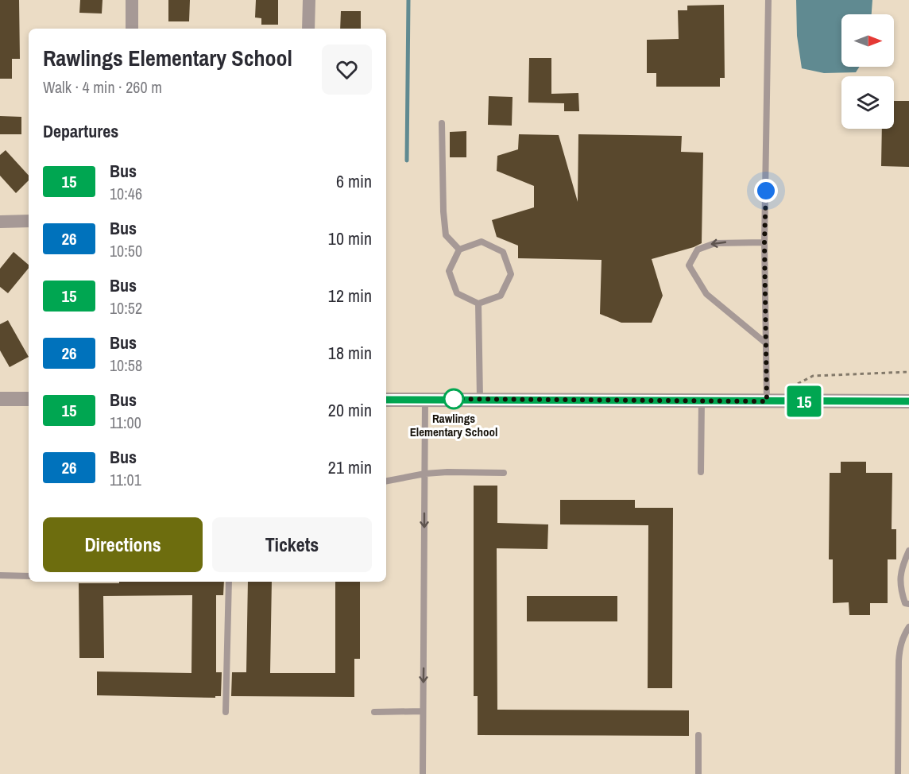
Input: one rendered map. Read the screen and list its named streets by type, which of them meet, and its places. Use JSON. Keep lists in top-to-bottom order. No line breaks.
{"places":["Rawlings Elementary School"],"lines":["bus line 15"],"north":"right","page":{"on_map":"15","heading":[["Rawlings Elementary School","Walk · 4 min · 260 m"],"Departures"],"list":[{"mark":"15","name":"Bus","note":"10:46","value":"6 min"},{"mark":"26","name":"Bus","note":"10:50","value":"10 min"},{"mark":"15","name":"Bus","note":"10:52","value":"12 min"},{"mark":"26","name":"Bus","note":"10:58","value":"18 min"},{"mark":"15","name":"Bus","note":"11:00","value":"20 min"},{"mark":"26","name":"Bus","note":"11:01","value":"21 min"}],"buttons":["Directions","Tickets"]}}
